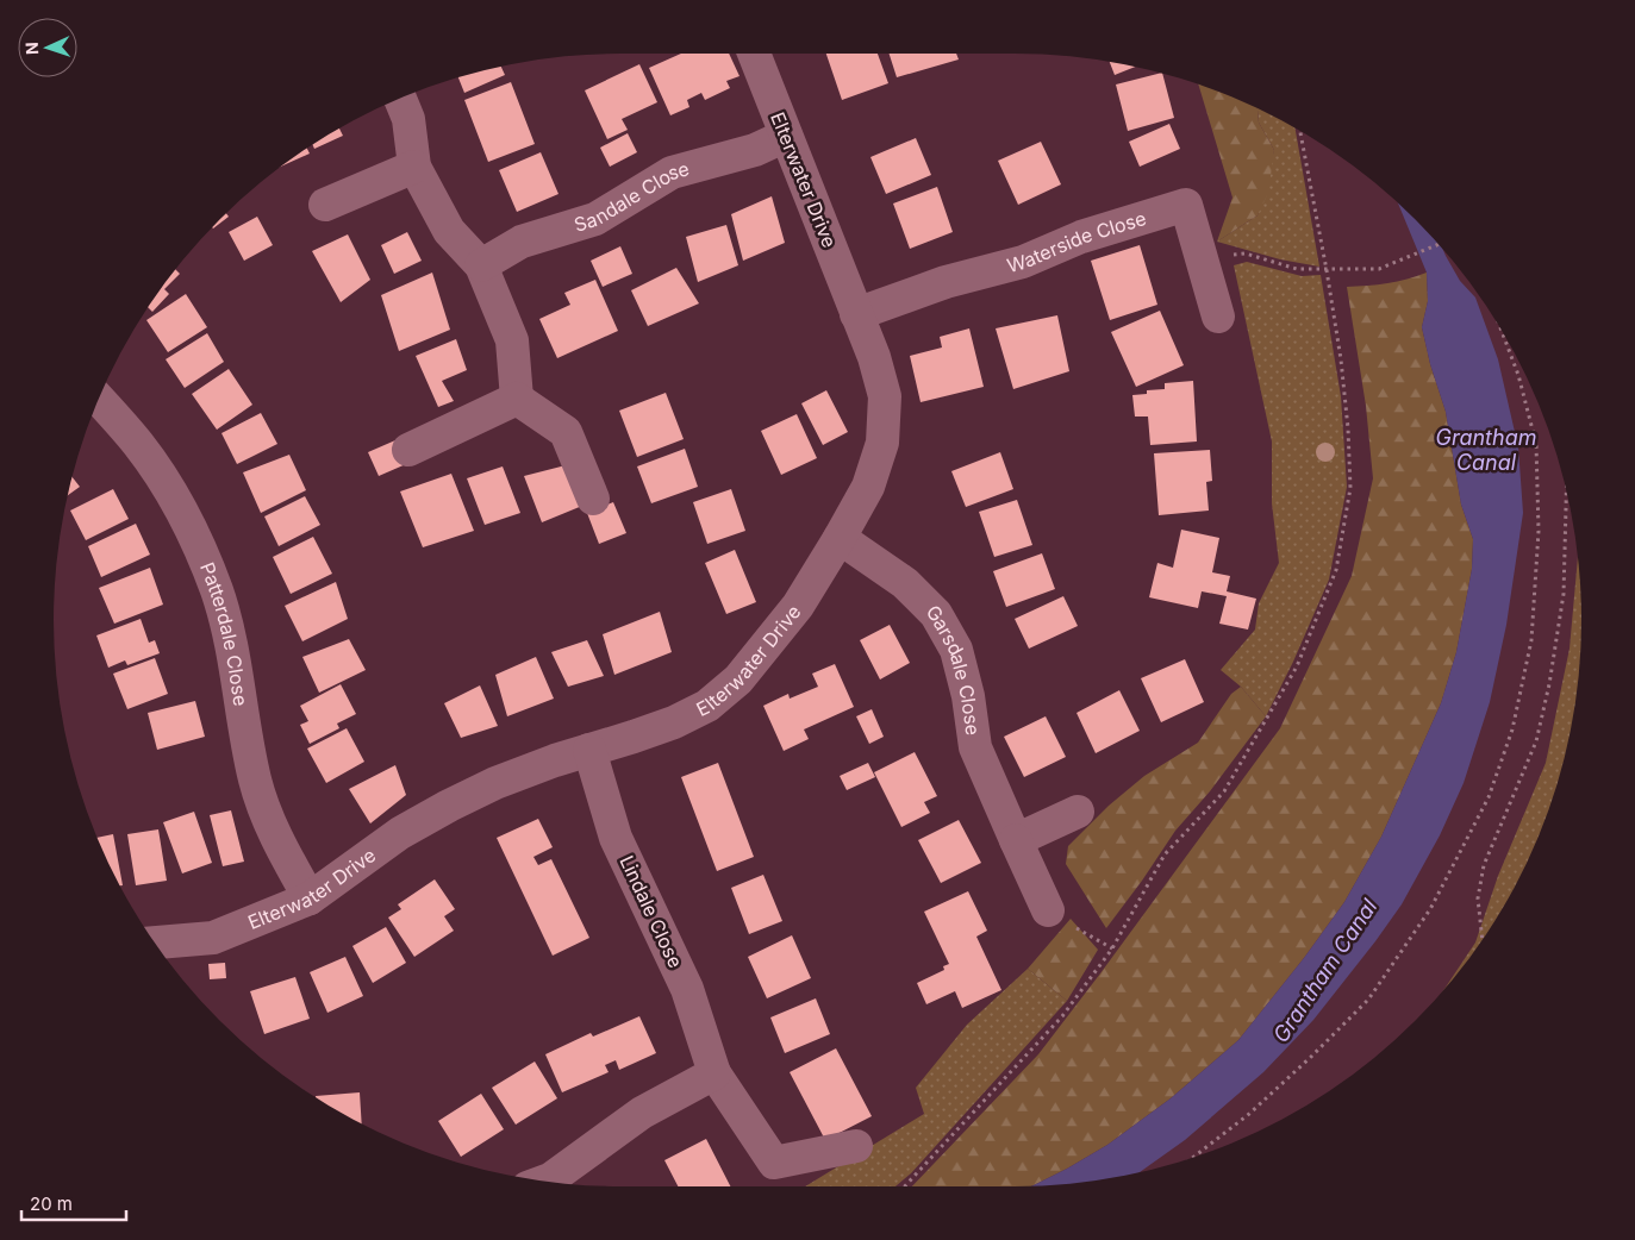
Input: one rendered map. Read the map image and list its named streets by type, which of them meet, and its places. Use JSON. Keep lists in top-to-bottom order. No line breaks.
{"streets":{"street":["Elterwater Drive","Sandale Close","Waterside Close","Patterdale Close","Garsdale Close","Lindale Close"]},"crossings":[["Elterwater Drive","Sandale Close"],["Elterwater Drive","Waterside Close"],["Elterwater Drive","Patterdale Close"],["Elterwater Drive","Garsdale Close"],["Elterwater Drive","Lindale Close"]],"water":["Grantham Canal"],"scale_bar":"20 m","north":"left"}
